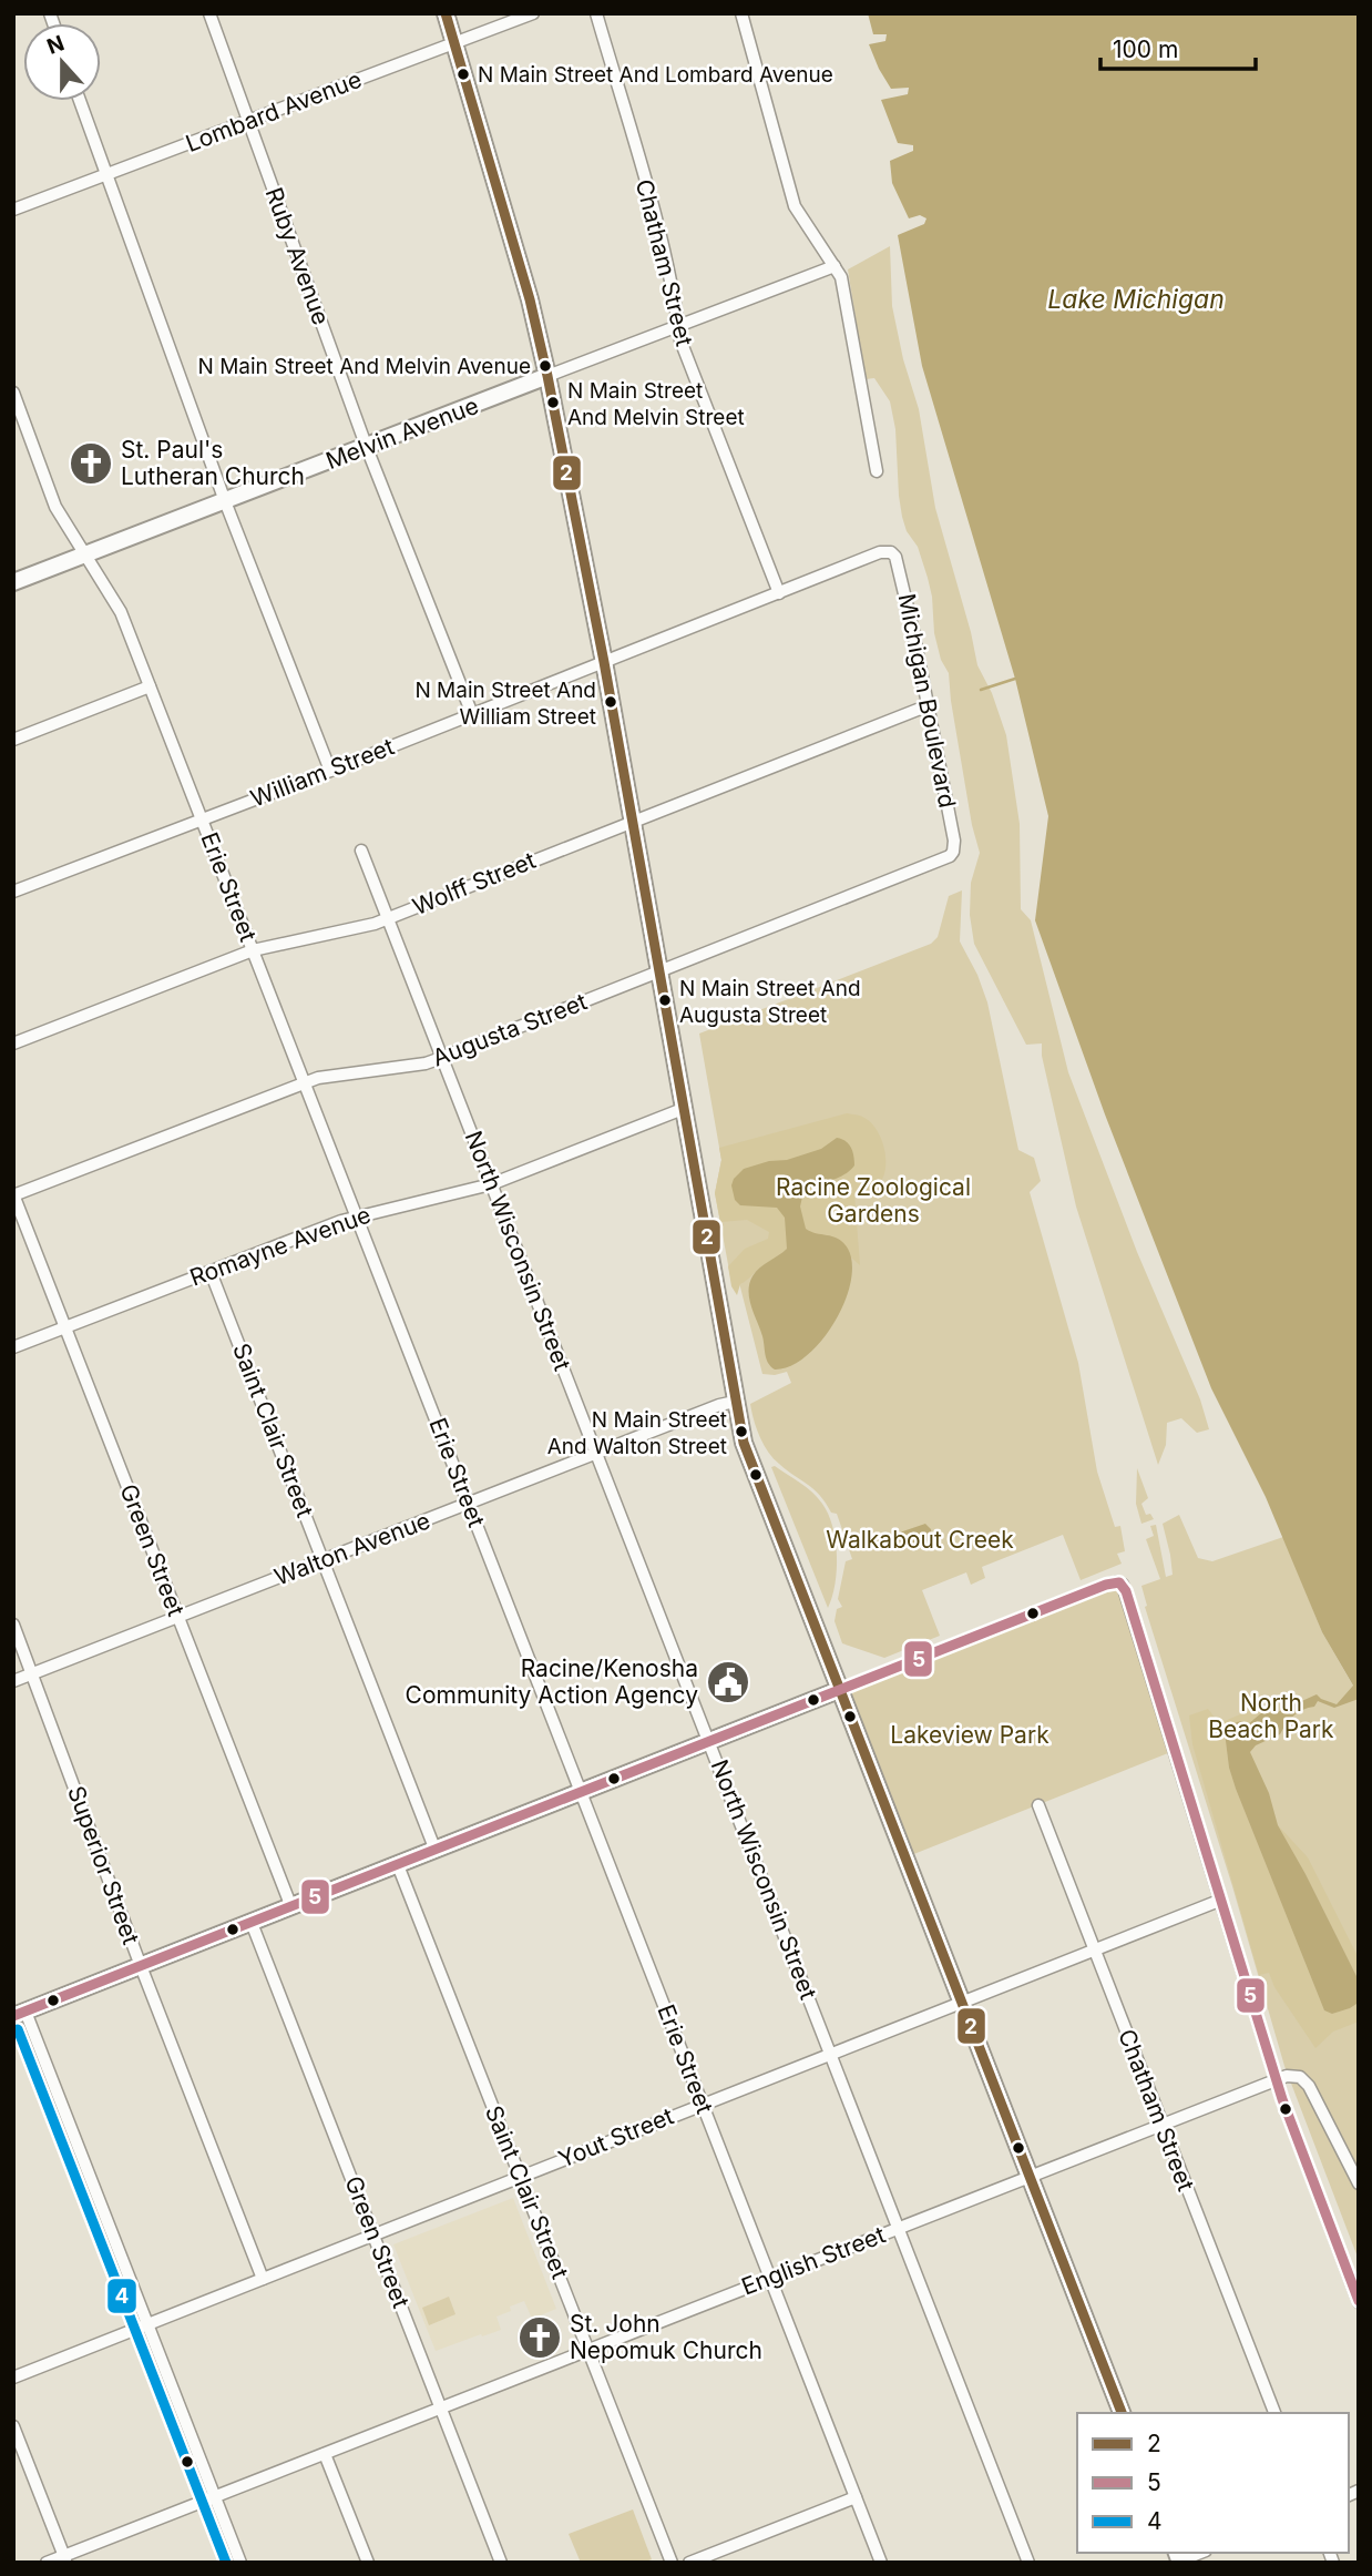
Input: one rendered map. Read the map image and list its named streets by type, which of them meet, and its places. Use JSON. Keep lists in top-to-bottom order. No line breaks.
{"streets":{"main road":["Melvin Avenue"],"street":["Lombard Avenue","Ruby Avenue","Chatham Street","Michigan Boulevard","William Street","Wolff Street","Erie Street","Augusta Street","Romayne Avenue","North Wisconsin Street","Saint Clair Street","Walton Avenue","Green Street","Superior Street","Yout Street","English Street"]},"crossings":[["Lombard Avenue","Ruby Avenue"],["Ruby Avenue","Melvin Avenue"],["Ruby Avenue","William Street"],["Chatham Street","Melvin Avenue"],["Chatham Street","William Street"],["Chatham Street","Yout Street"],["Chatham Street","English Street"],["Melvin Avenue","Erie Street"],["Michigan Boulevard","William Street"],["Michigan Boulevard","Wolff Street"],["Michigan Boulevard","Augusta Street"],["William Street","Erie Street"],["Wolff Street","Erie Street"],["Wolff Street","North Wisconsin Street"],["Erie Street","Augusta Street"],["Erie Street","Romayne Avenue"],["Erie Street","Walton Avenue"],["Erie Street","Yout Street"],["Erie Street","English Street"],["Augusta Street","North Wisconsin Street"],["Augusta Street","Green Street"],["Romayne Avenue","North Wisconsin Street"],["Romayne Avenue","Saint Clair Street"],["Romayne Avenue","Green Street"],["North Wisconsin Street","Walton Avenue"],["North Wisconsin Street","Yout Street"],["North Wisconsin Street","English Street"],["Saint Clair Street","Walton Avenue"],["Saint Clair Street","Yout Street"],["Saint Clair Street","English Street"],["Walton Avenue","Green Street"],["Walton Avenue","Superior Street"],["Green Street","Yout Street"],["Green Street","English Street"],["Superior Street","Yout Street"]],"water":["Lake Michigan"],"parks":["Racine Zoological Gardens","Walkabout Creek","North Beach Park","Lakeview Park"],"places":{"other":["N Main Street And Lombard Avenue","N Main Street And Melvin Avenue","N Main Street And Melvin Street","N Main Street And William Street","N Main Street And Augusta Street","N Main Street And Walton Street"],"church":["St. Paul's Lutheran Church","St. John Nepomuk Church"],"public building":["Racine/Kenosha Community Action Agency"]},"lines":["transit line 2","transit line 5","transit line 4"],"legend":["2","5","4"],"scale_bar":"100 m","north":"top"}
